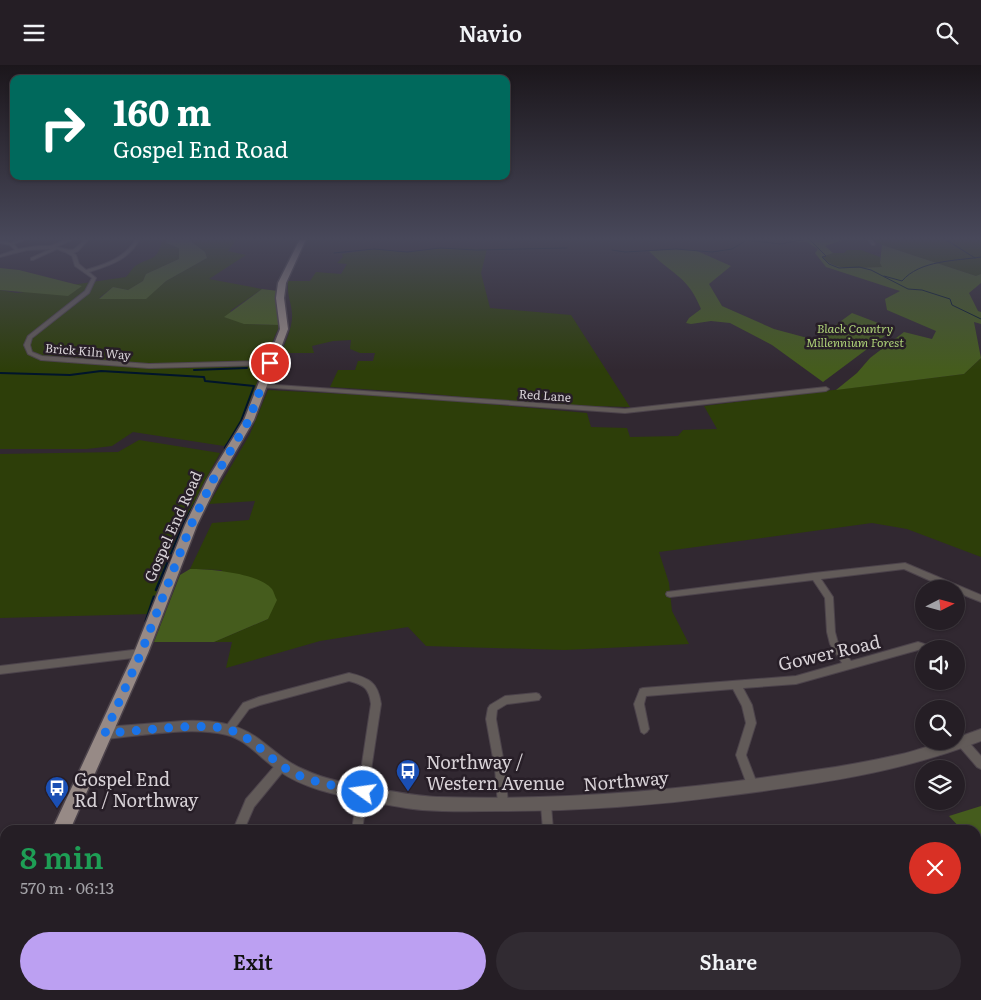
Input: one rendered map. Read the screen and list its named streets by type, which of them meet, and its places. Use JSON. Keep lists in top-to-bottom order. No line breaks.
{"streets":{"main road":["Gospel End Road"],"street":["Brick Kiln Way","Red Lane","Gower Road","Northway"]},"crossings":[["Brick Kiln Way","Gospel End Road"],["Red Lane","Gospel End Road"],["Gospel End Road","Northway"]],"parks":["Black Country Millennium Forest"],"places":{"bus stop":["Northway / Western Avenue","Gospel End Rd / Northway"]},"north":"right","page":{"header":"Navio","turn":["160 m","Gospel End Road"],"heading":["8 min","570 m · 06:13"],"buttons":["Exit","Share"]}}
